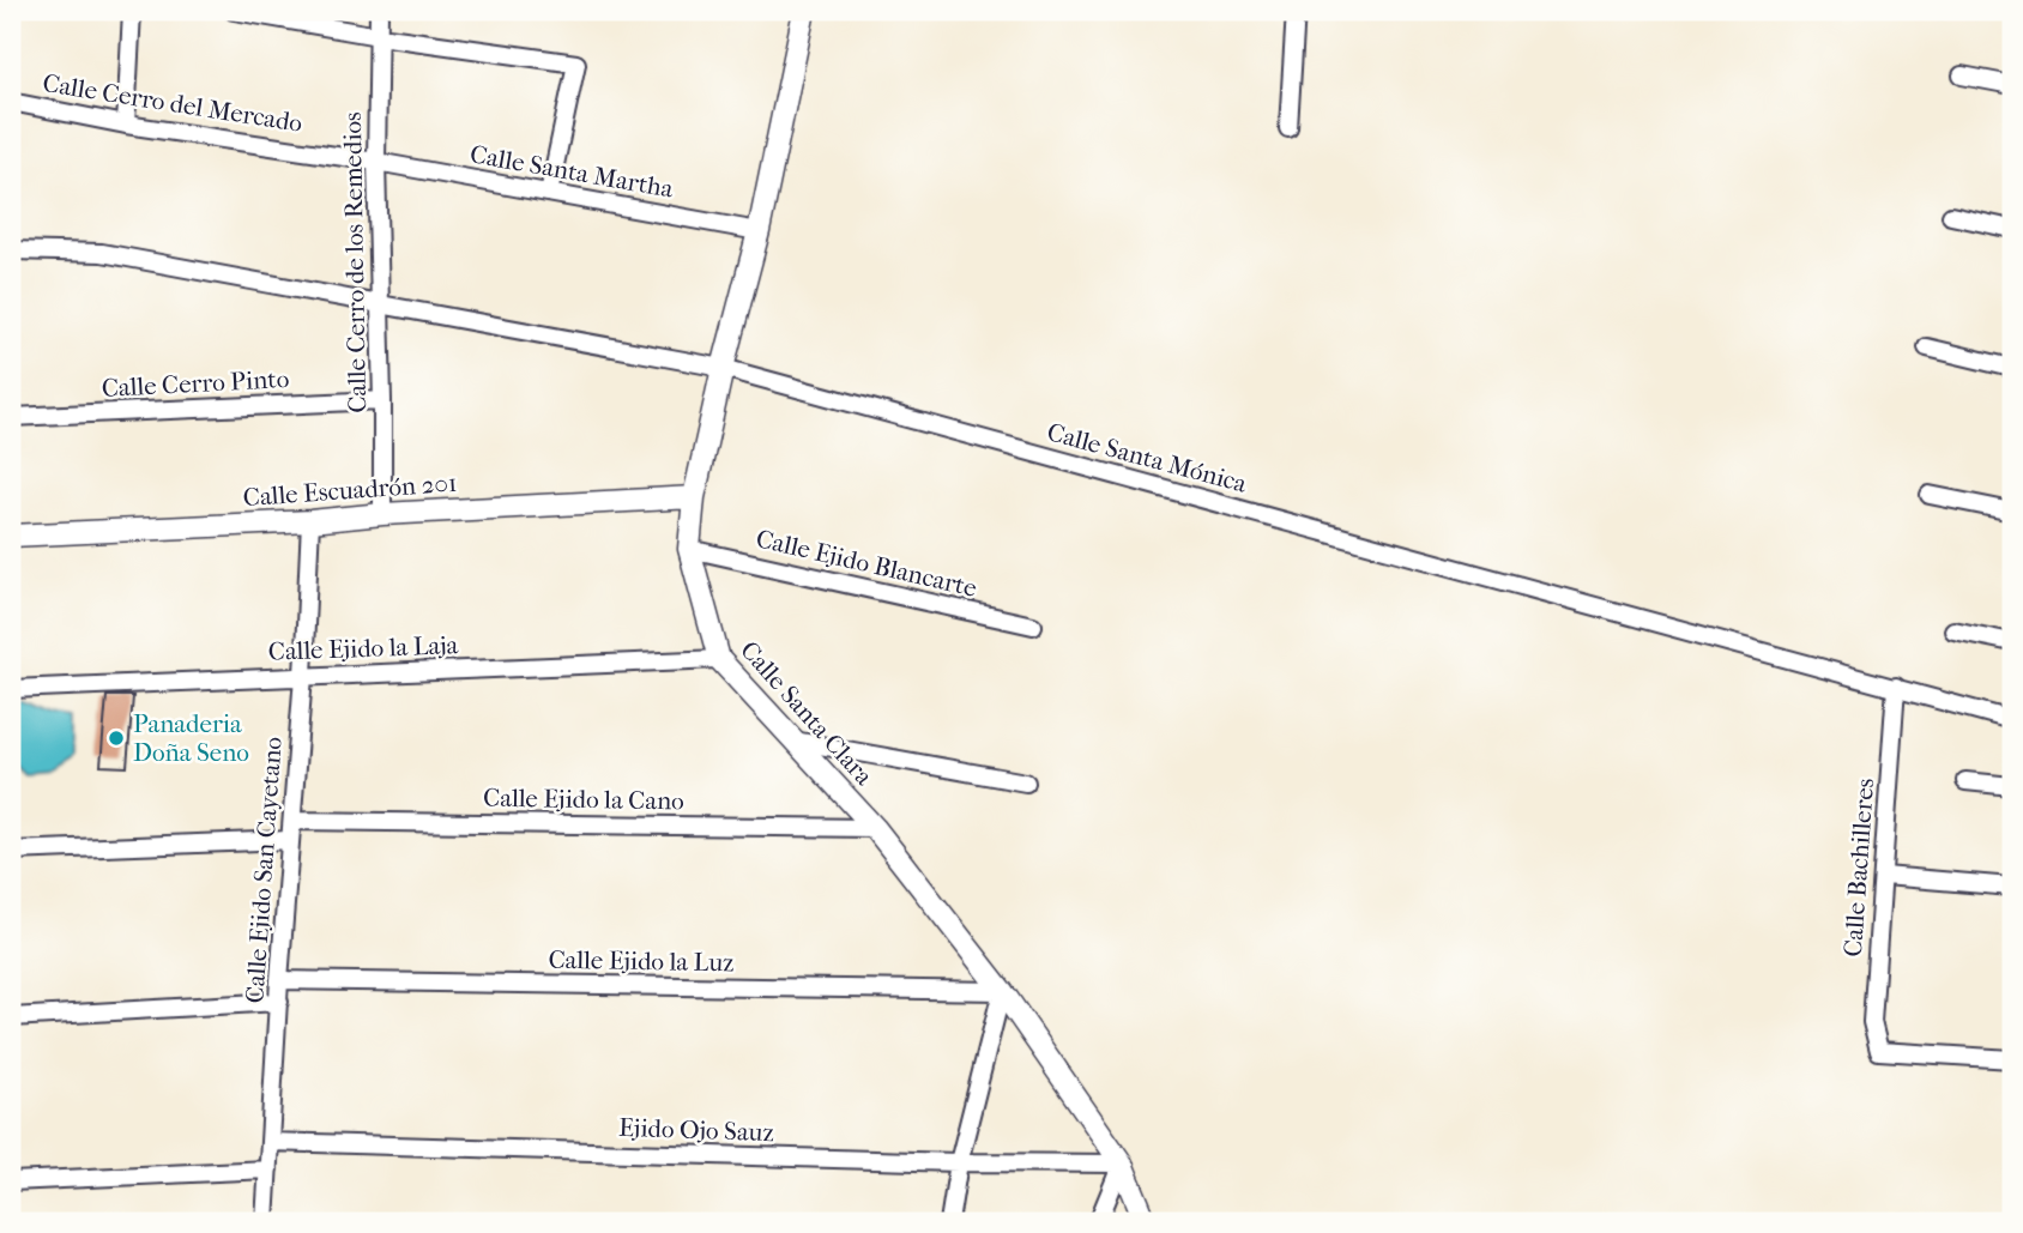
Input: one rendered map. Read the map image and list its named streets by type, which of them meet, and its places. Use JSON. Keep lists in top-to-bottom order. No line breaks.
{"streets":{"street":["Calle Cerro del Mercado","Calle Santa Martha","Calle Cerro de los Remedios","Calle Cerro Pinto","Calle Santa Mónica","Calle Escuadrón 201","Calle Ejido Blancarte","Calle Ejido la Laja","Calle Santa Clara","Calle Ejido la Cano","Calle Bachilleres","Calle Ejido San Cayetano","Calle Ejido la Luz","Ejido Ojo Sauz"]},"crossings":[["Calle Cerro del Mercado","Calle Santa Martha"],["Calle Cerro del Mercado","Calle Cerro de los Remedios"],["Calle Santa Martha","Calle Cerro de los Remedios"],["Calle Santa Martha","Calle Santa Clara"],["Calle Cerro de los Remedios","Calle Cerro Pinto"],["Calle Cerro de los Remedios","Calle Santa Mónica"],["Calle Cerro de los Remedios","Calle Escuadrón 201"],["Calle Santa Mónica","Calle Santa Clara"],["Calle Santa Mónica","Calle Bachilleres"],["Calle Escuadrón 201","Calle Santa Clara"],["Calle Escuadrón 201","Calle Ejido San Cayetano"],["Calle Ejido Blancarte","Calle Santa Clara"],["Calle Ejido la Laja","Calle Santa Clara"],["Calle Ejido la Laja","Calle Ejido San Cayetano"],["Calle Santa Clara","Calle Ejido la Cano"],["Calle Santa Clara","Calle Ejido la Luz"],["Calle Santa Clara","Ejido Ojo Sauz"],["Calle Ejido la Cano","Calle Ejido San Cayetano"],["Calle Ejido San Cayetano","Calle Ejido la Luz"],["Calle Ejido San Cayetano","Ejido Ojo Sauz"]],"places":["Panaderia Doña Seno"]}
